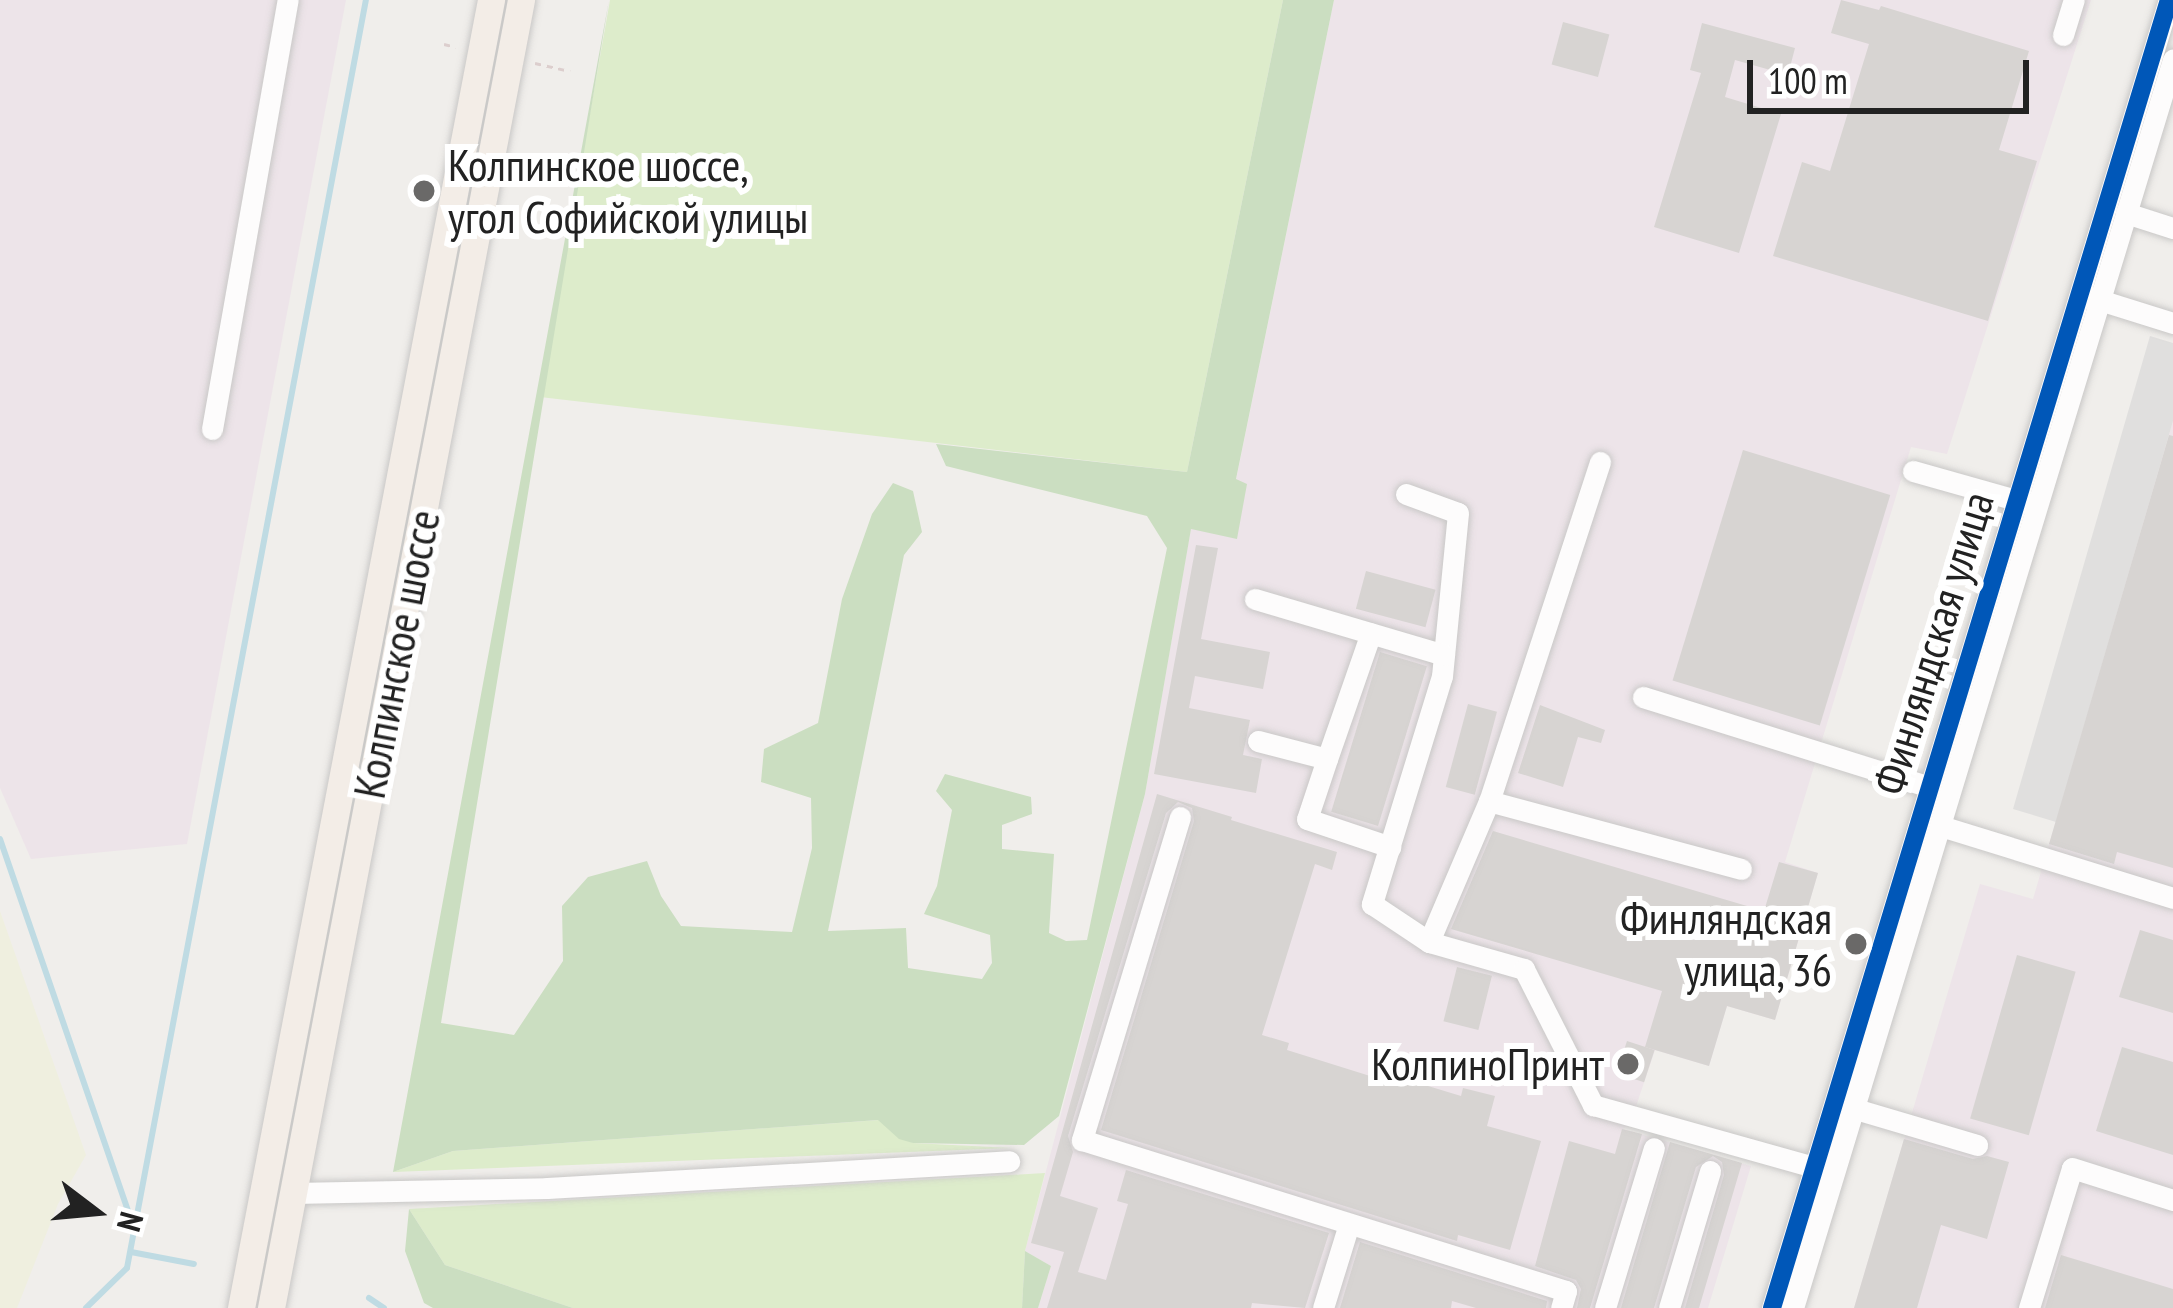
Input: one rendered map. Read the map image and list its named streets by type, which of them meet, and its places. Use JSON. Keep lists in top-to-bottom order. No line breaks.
{"streets":{"main road":["Колпинское шоссе"],"street":["Финляндская улица"]},"places":["Колпинское шоссе, угол Софийской улицы","Финляндская улица, 36","КолпиноПринт"],"scale_bar":"100 m","north":"right"}
